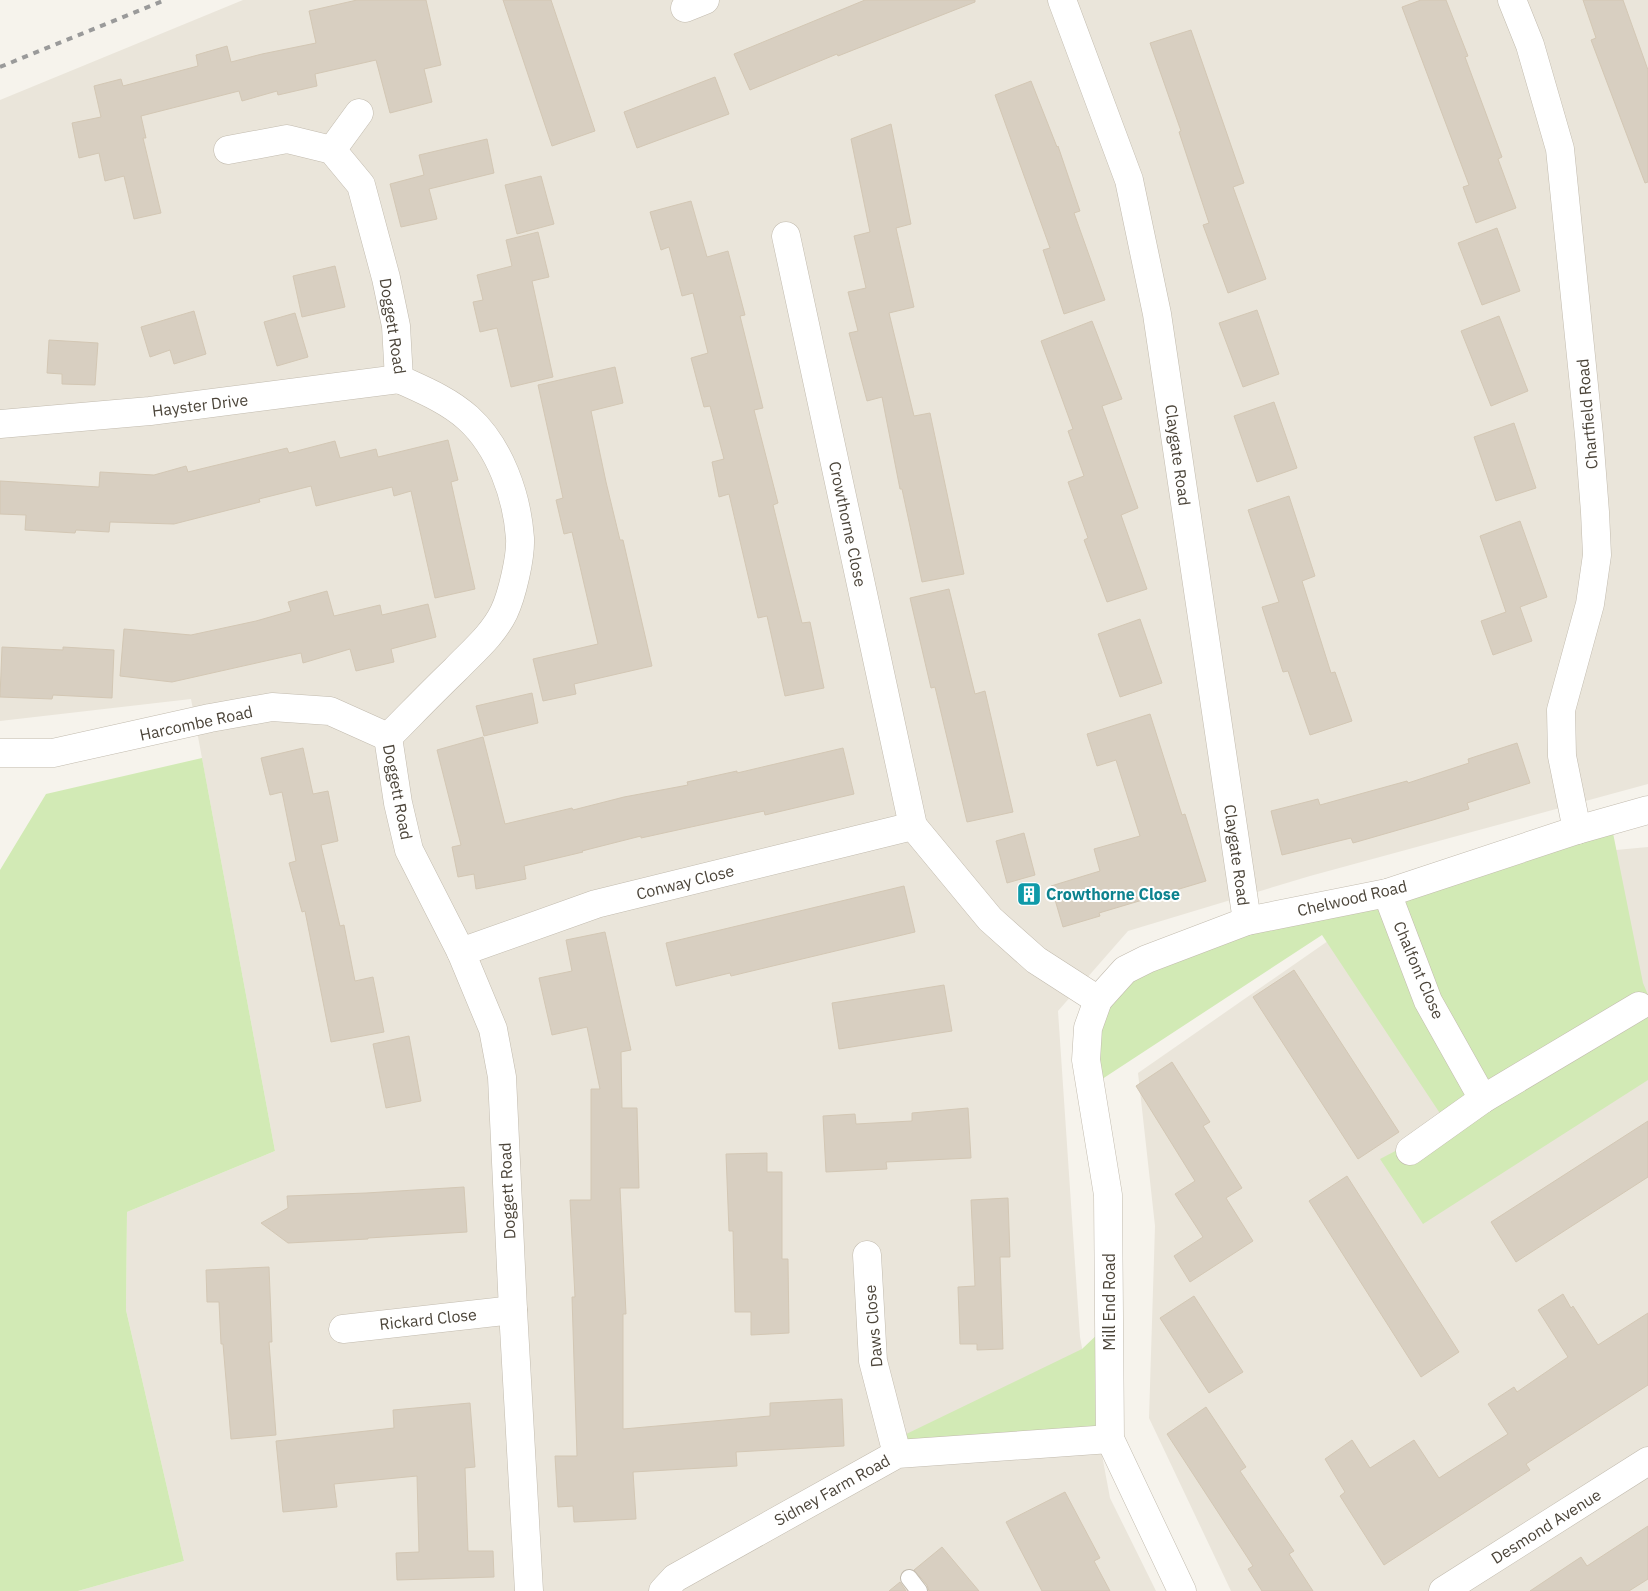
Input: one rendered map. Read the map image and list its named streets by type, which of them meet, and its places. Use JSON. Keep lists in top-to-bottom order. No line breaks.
{"streets":{"street":["Doggett Road","Hayster Drive","Chartfield Road","Claygate Road","Crowthorne Close","Harcombe Road","Conway Close","Chelwood Road","Chalfont Close","Mill End Road","Rickard Close","Daws Close","Sidney Farm Road","Desmond Avenue"]},"crossings":[["Doggett Road","Hayster Drive"],["Doggett Road","Harcombe Road"],["Doggett Road","Conway Close"],["Doggett Road","Rickard Close"],["Chartfield Road","Chelwood Road"],["Claygate Road","Chelwood Road"],["Crowthorne Close","Conway Close"],["Crowthorne Close","Chelwood Road"],["Crowthorne Close","Mill End Road"],["Chelwood Road","Chalfont Close"],["Chelwood Road","Mill End Road"],["Mill End Road","Sidney Farm Road"],["Daws Close","Sidney Farm Road"]],"places":{"building":["Crowthorne Close"]}}
